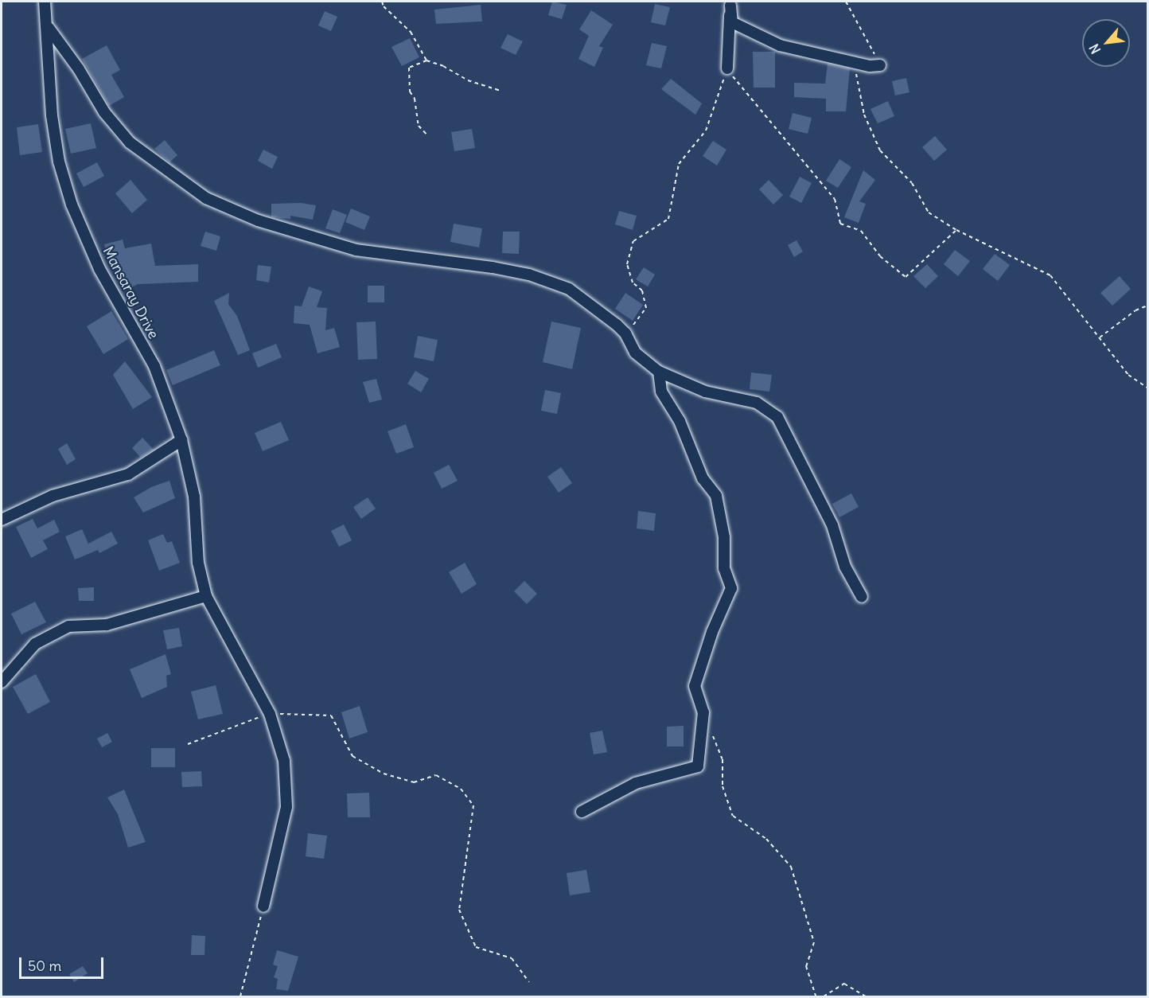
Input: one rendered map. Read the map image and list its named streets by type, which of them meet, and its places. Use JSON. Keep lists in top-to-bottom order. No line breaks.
{"streets":{"street":["Mansaray Drive"]},"scale_bar":"50 m","north":"bottom left"}
